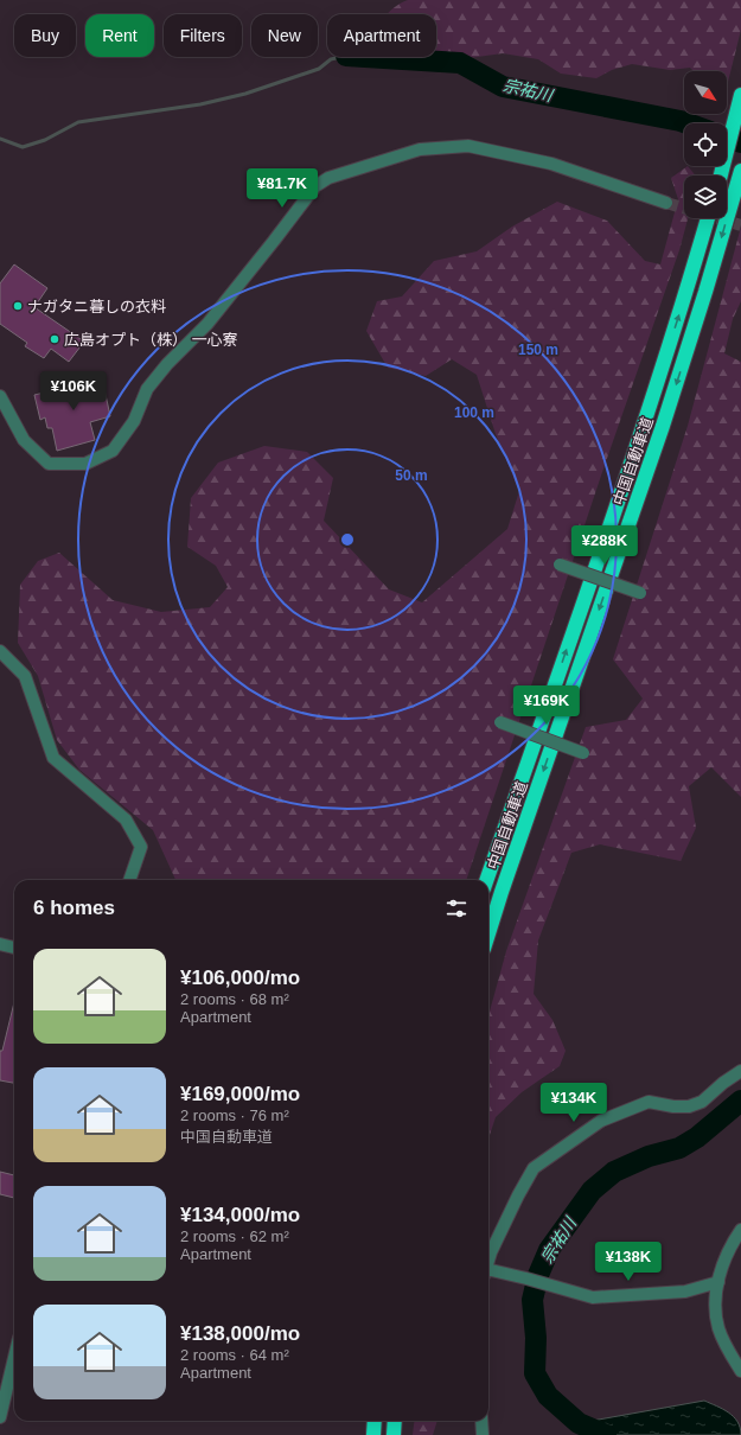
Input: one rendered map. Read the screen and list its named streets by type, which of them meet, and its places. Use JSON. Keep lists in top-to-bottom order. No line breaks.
{"streets":{"highway":["中国自動車道"]},"water":["宗祐川"],"places":["ナガタニ暮しの衣料","広島オプト（株） 一心寮"],"north":"bottom right","page":{"chip":["Buy","Rent","Filters","New","Apartment"],"price":["¥81.7K","¥106K","¥288K","¥169K","¥134K","¥138K"],"heading":"6 homes","list":[{"name":"¥106,000/mo","note":"2 rooms · 68 m² · Apartment"},{"name":"¥169,000/mo","note":"2 rooms · 76 m² · 中国自動車道"},{"name":"¥134,000/mo","note":"2 rooms · 62 m² · Apartment"},{"name":"¥138,000/mo","note":"2 rooms · 64 m² · Apartment"}]},"rings":["150 m","100 m","50 m"]}
